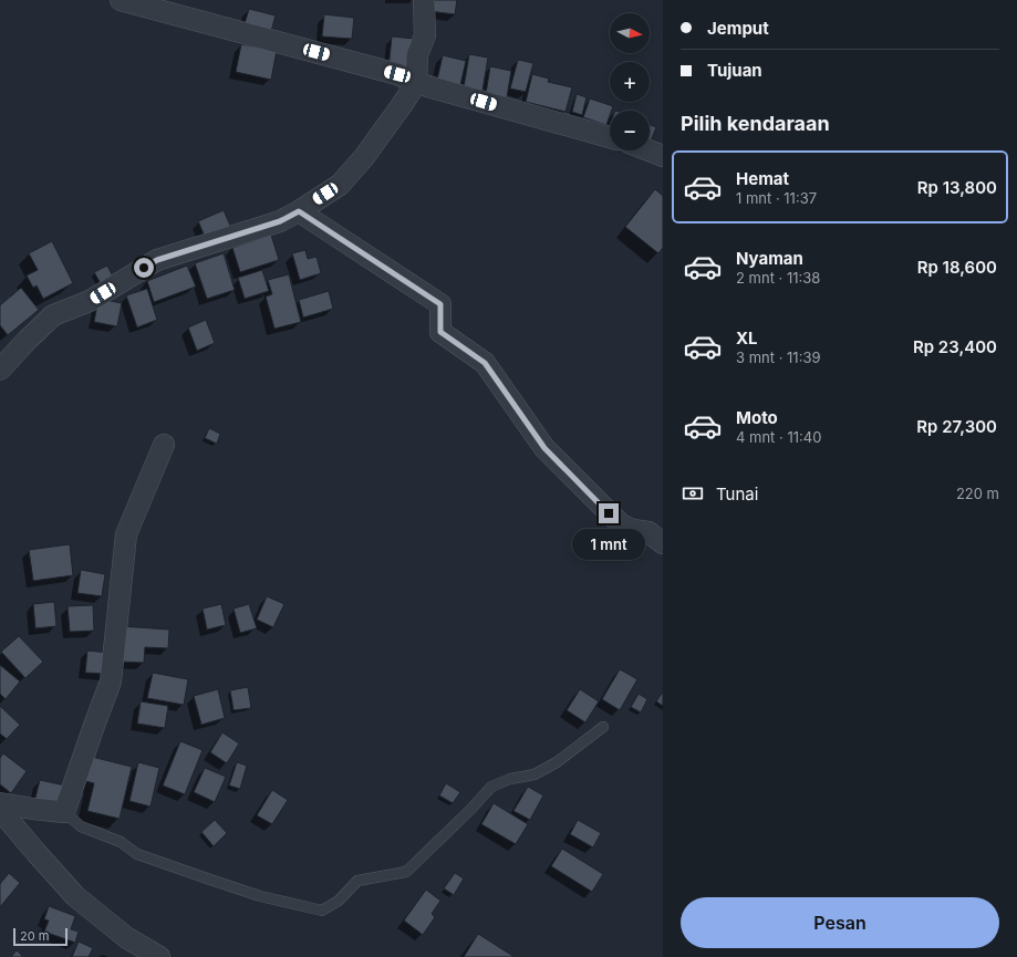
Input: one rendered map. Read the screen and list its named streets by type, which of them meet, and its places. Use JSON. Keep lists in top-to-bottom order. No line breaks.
{"scale_bar":"20 m","north":"right","page":{"banner":["Jemput","Tujuan"],"map_buttons":["+","−"],"heading":"Pilih kendaraan","list":[{"name":"Hemat","note":"1 mnt · 11:37","value":"Rp 13,800"},{"name":"Nyaman","note":"2 mnt · 11:38","value":"Rp 18,600"},{"name":"XL","note":"3 mnt · 11:39","value":"Rp 23,400"},{"name":"Moto","note":"4 mnt · 11:40","value":"Rp 27,300"}],"pay":["Tunai","220 m"],"bubble":"1 mnt","buttons":"Pesan","scale":"20 m"}}
